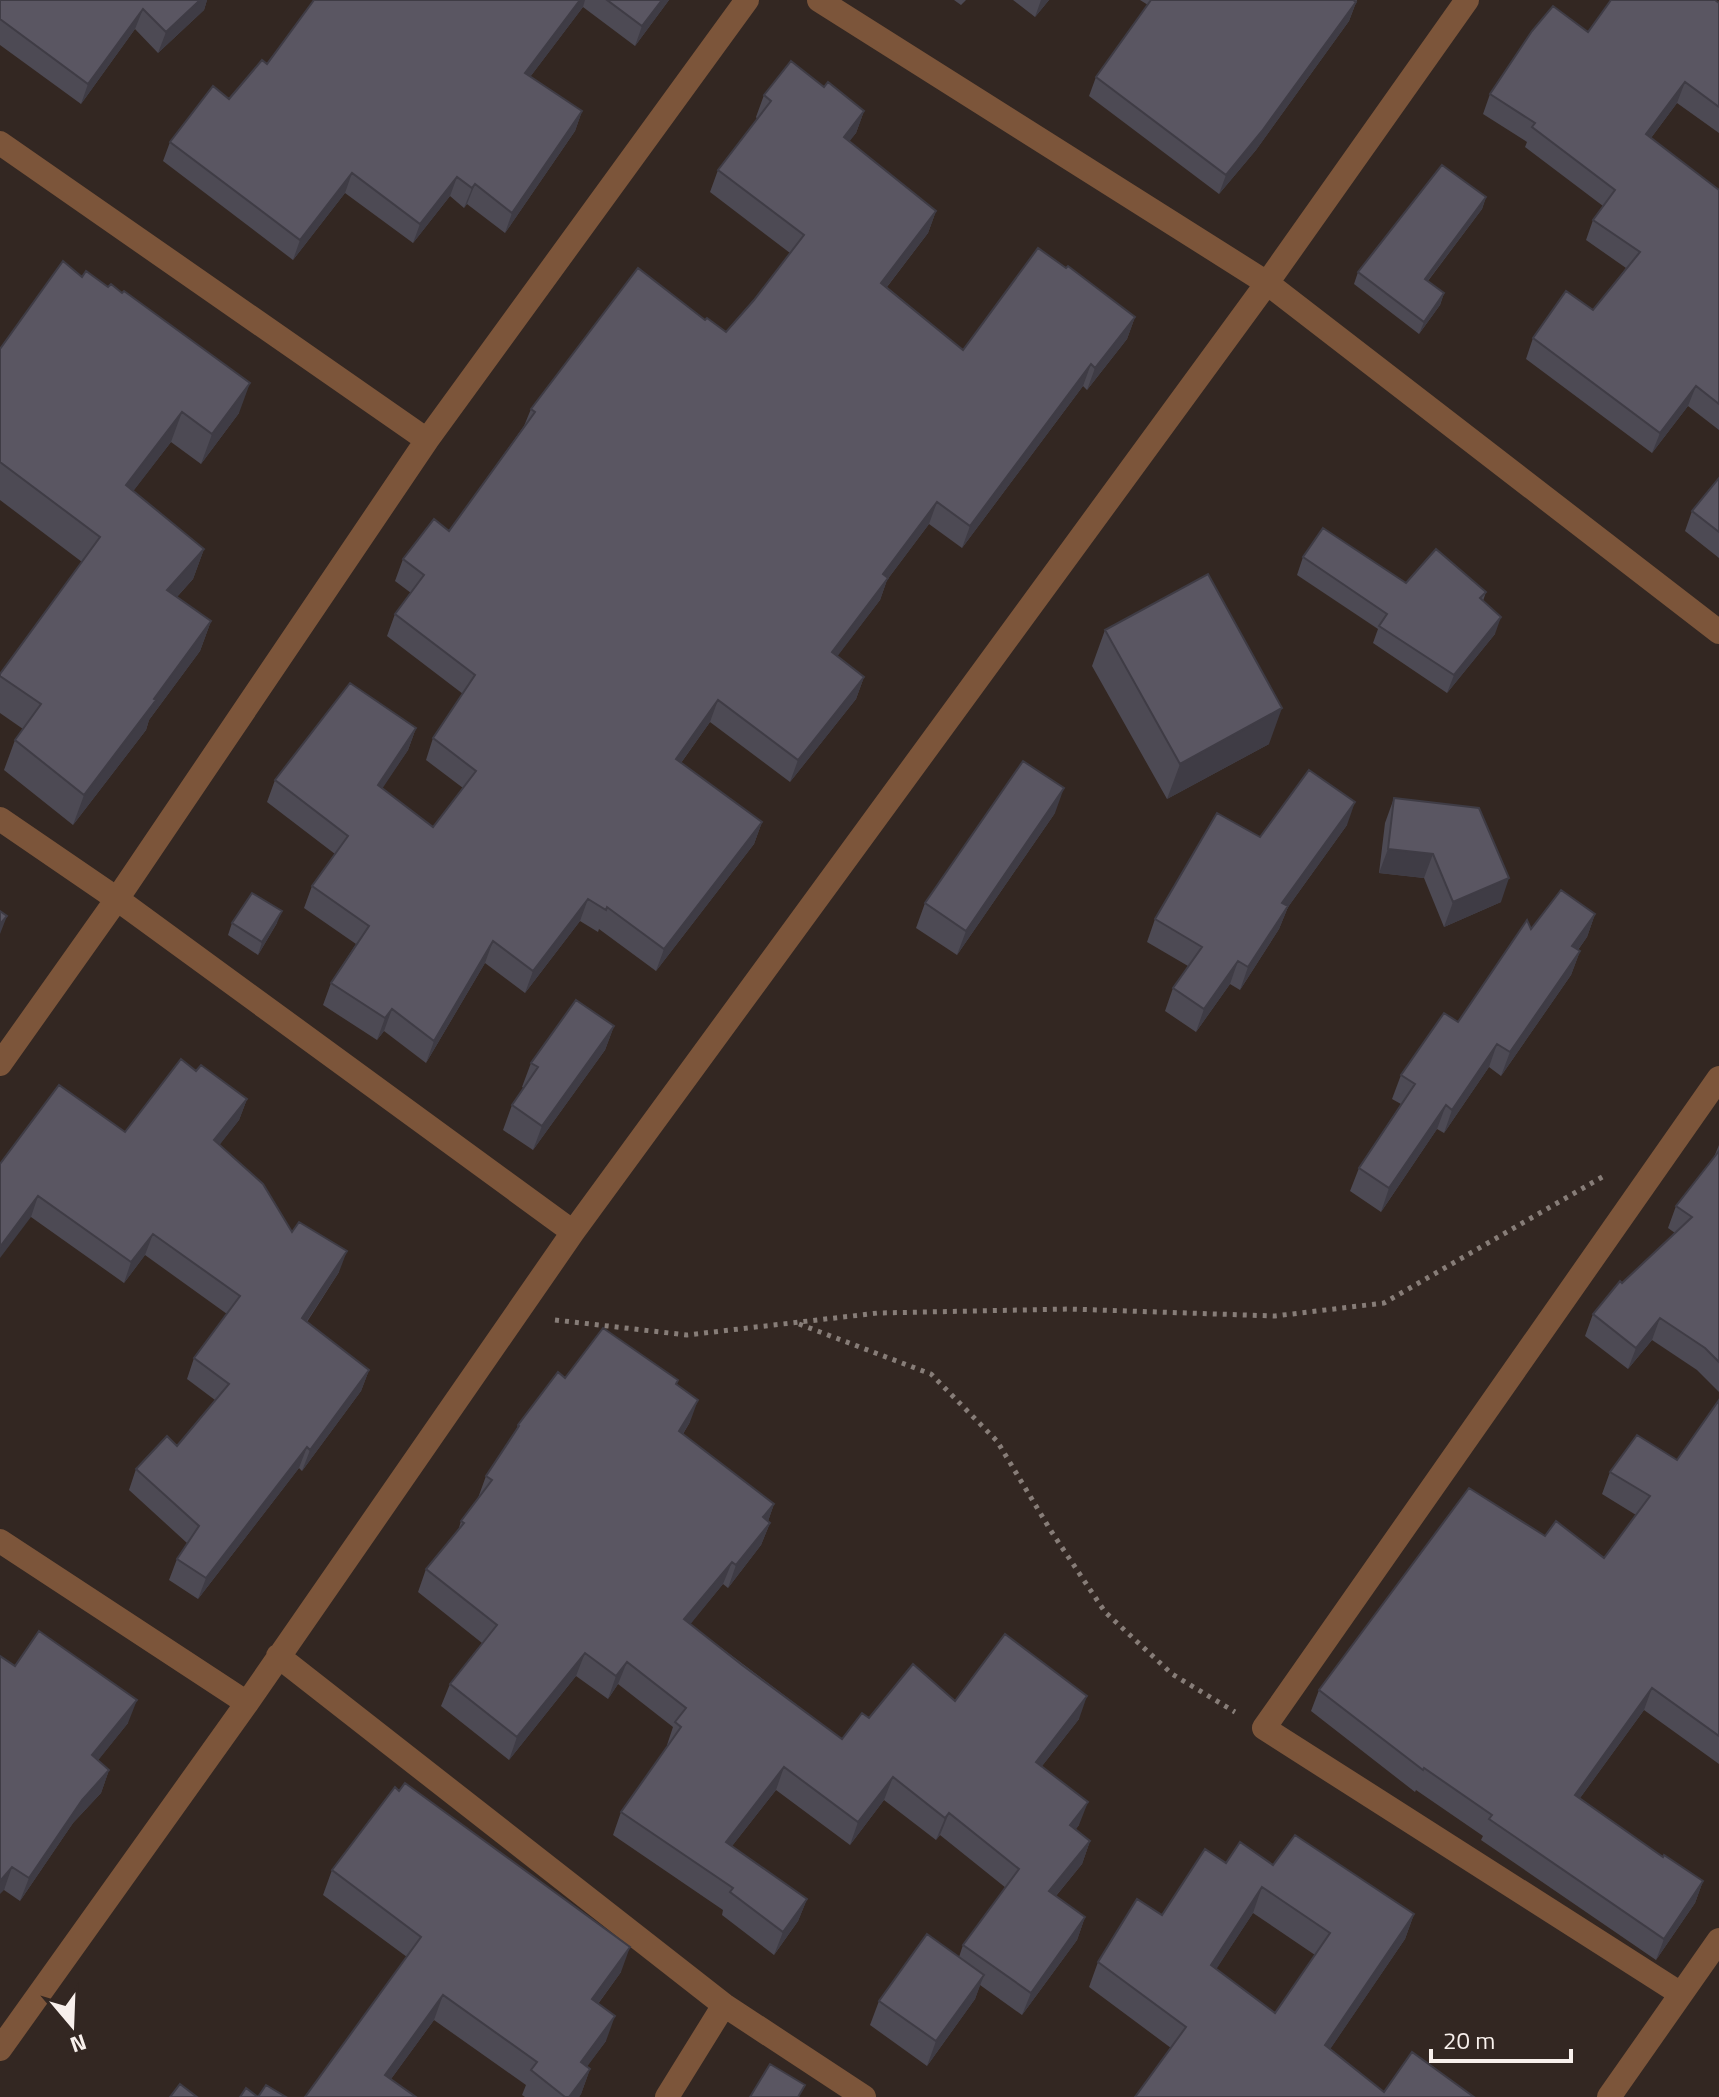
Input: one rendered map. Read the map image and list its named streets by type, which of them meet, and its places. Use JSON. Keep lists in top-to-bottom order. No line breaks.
{"scale_bar":"20 m","north":"bottom"}
